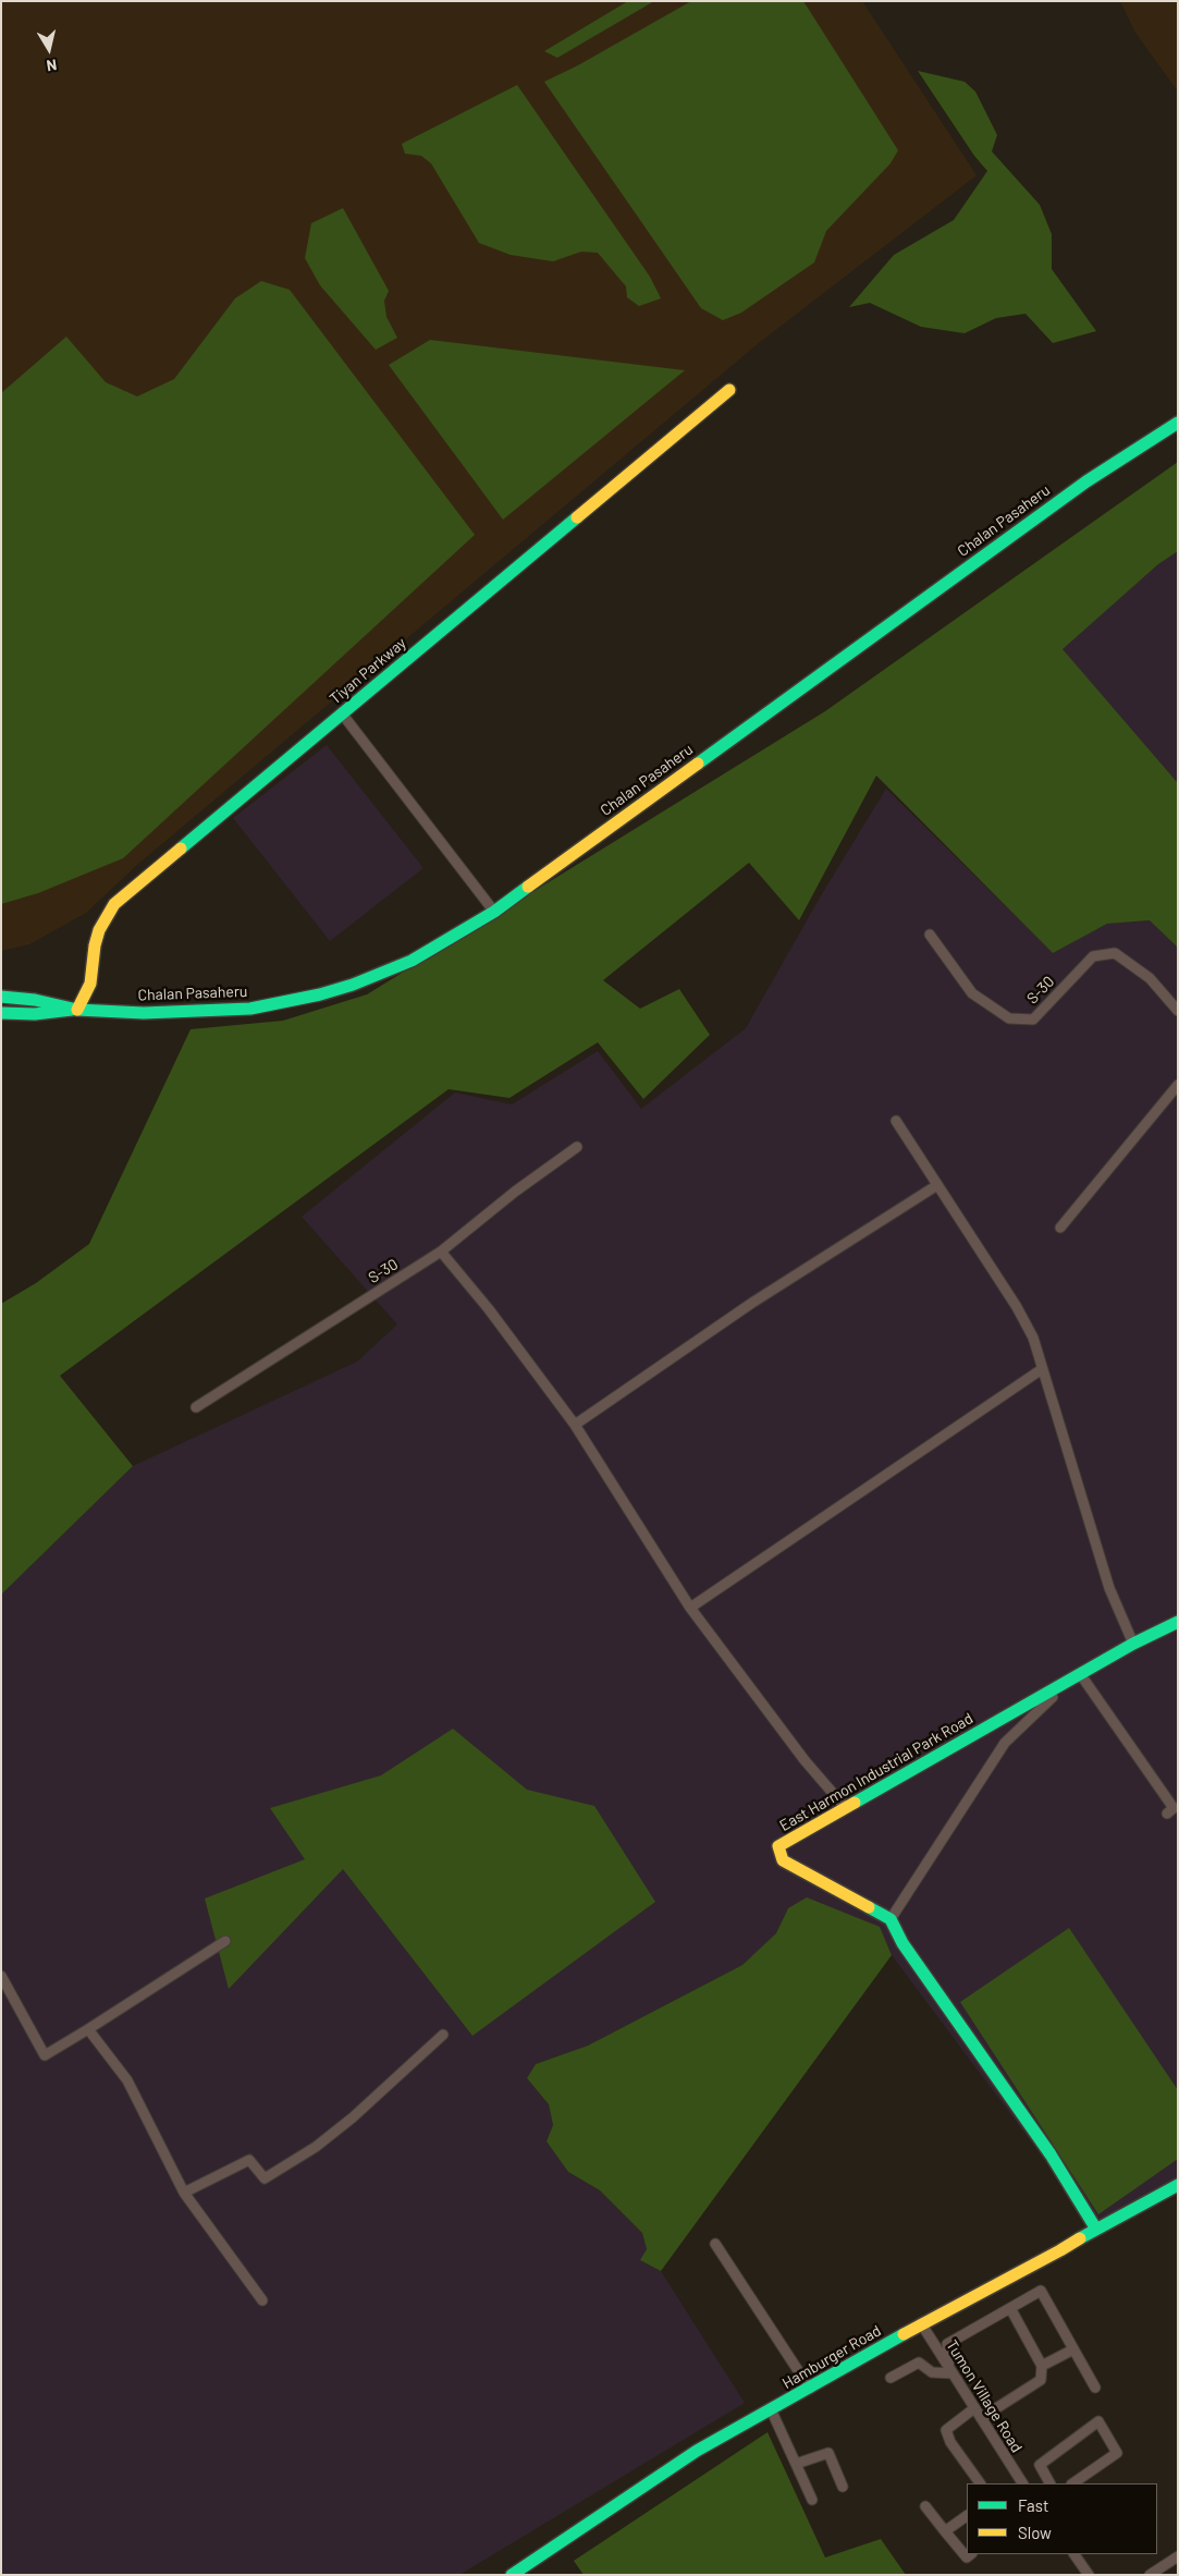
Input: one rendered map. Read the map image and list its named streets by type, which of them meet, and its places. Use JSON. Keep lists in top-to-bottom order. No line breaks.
{"streets":{"street":["Chalan Pasaheru","Tiyan Parkway","S-30","East Harmon Industrial Park Road","Hamburger Road","Tumon Village Road"]},"crossings":[["Chalan Pasaheru","Tiyan Parkway"],["Hamburger Road","Tumon Village Road"]],"legend":["Fast","Slow"],"north":"bottom"}
